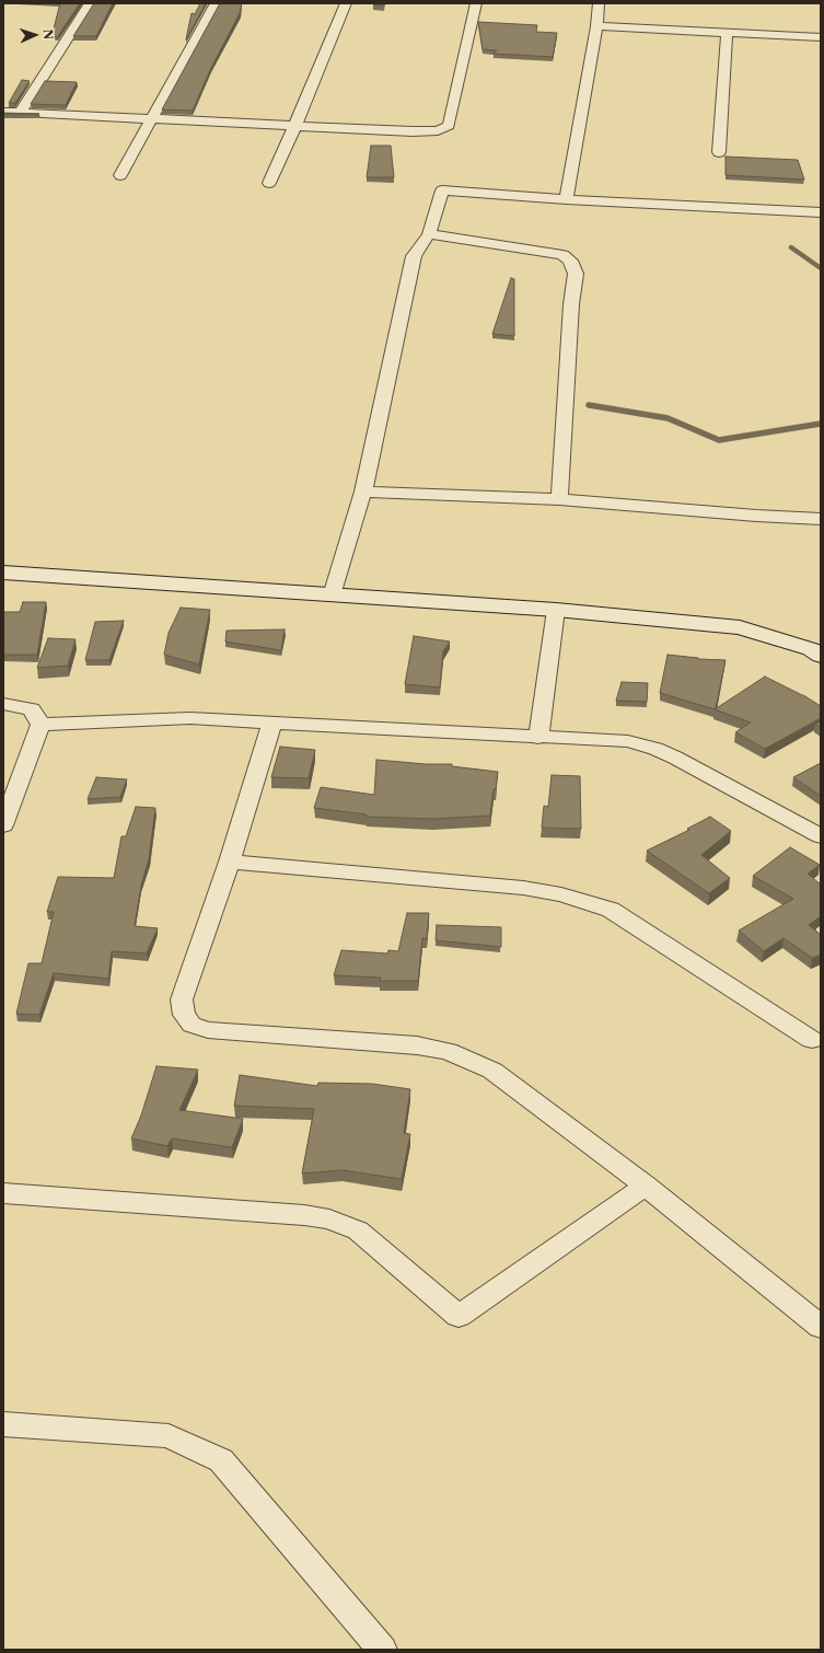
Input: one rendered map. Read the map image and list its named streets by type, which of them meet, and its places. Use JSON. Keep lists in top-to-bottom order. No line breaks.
{"north":"right"}
